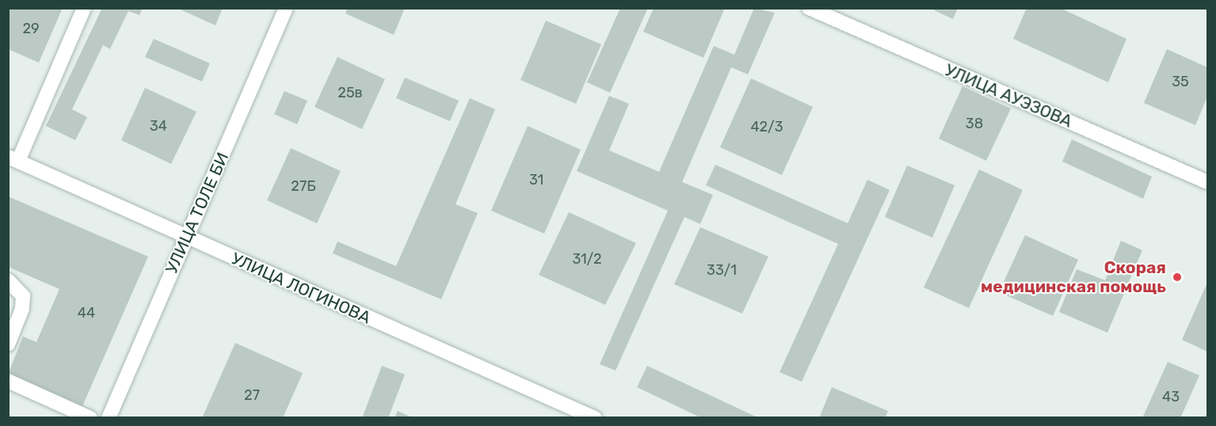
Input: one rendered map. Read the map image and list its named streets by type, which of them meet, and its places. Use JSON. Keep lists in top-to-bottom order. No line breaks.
{"streets":{"street":["УЛИЦА АУЭЗОВА","УЛИЦА ТОЛЕ БИ","УЛИЦА ЛОГИНОВА"]},"crossings":[["УЛИЦА ТОЛЕ БИ","УЛИЦА ЛОГИНОВА"]],"places":["Скорая медицинская помощь"],"house_numbers":["29","35","25в","38","34","42/3","31","27Б","31/2","33/1","44","27","43"]}
